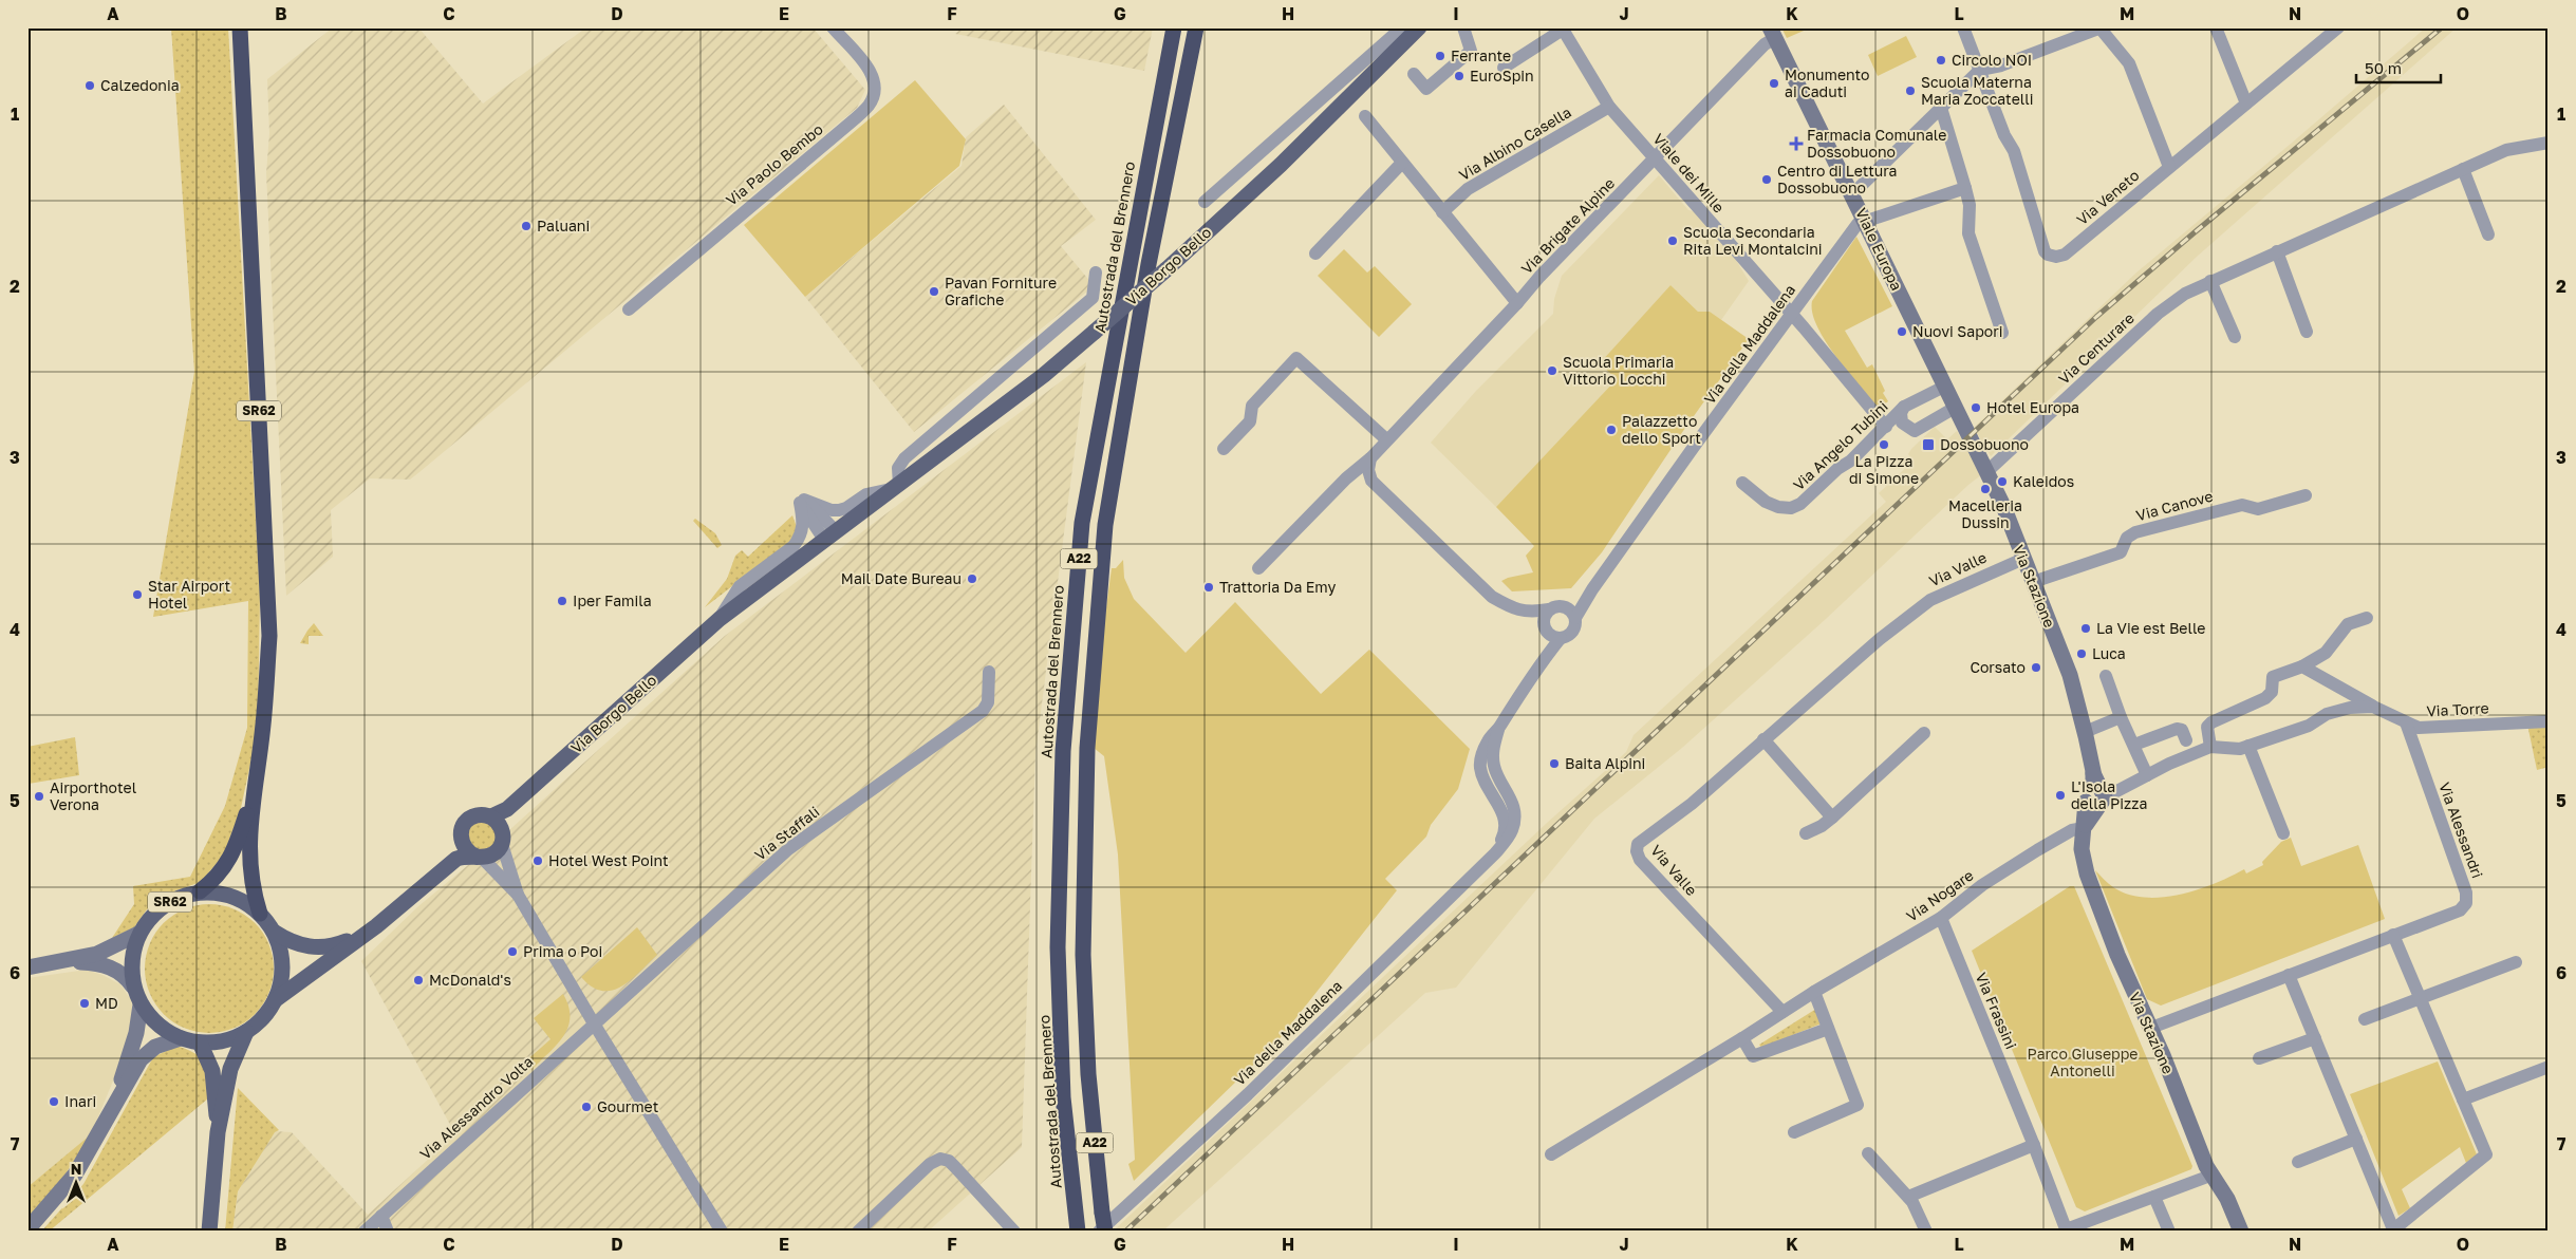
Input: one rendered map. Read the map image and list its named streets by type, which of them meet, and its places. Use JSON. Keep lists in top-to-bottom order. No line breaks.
{"streets":{"highway":["Autostrada del Brennero","SR62","A22"],"main road":["Via Borgo Bello"],"street":["Via Albino Casella","Via Paolo Bembo","Viale dei Mille","Via Veneto","Via Brigate Alpine","Viale Europa","Via della Maddalena","Via Centurare","Via Angelo Tubini","Via Canove","Via Valle","Via Stazione","Via Torre","Via Alessandri","Via Staffali","Via Nogare","Via Frassini","Via Alessandro Volta"]},"crossings":[["Via Albino Casella","Viale dei Mille"],["Viale dei Mille","Via Brigate Alpine"],["Viale dei Mille","Via della Maddalena"],["Viale dei Mille","Via Angelo Tubini"],["Via Brigate Alpine","Viale Europa"],["Viale Europa","Via della Maddalena"],["Viale Europa","Via Stazione"],["Via Borgo Bello","SR62"],["Via Centurare","Via Stazione"],["Via Canove","Via Stazione"],["Via Valle","Via Stazione"],["Via Valle","Via Nogare"],["Via Stazione","Via Torre"],["Via Stazione","Via Alessandri"],["Via Stazione","Via Nogare"],["Via Stazione","Via Frassini"],["Via Torre","Via Alessandri"],["Via Staffali","Via Alessandro Volta"],["Via Nogare","Via Frassini"]],"parks":["Parco Giuseppe Antonelli"],"places":{"other":["Ferrante","Circolo NOI","EuroSpin","Monumento ai Caduti","Calzedonia","Scuola Materna Maria Zoccatelli","Centro di Lettura Dossobuono","Paluani","Scuola Secondaria Rita Levi Montalcini","Pavan Forniture Grafiche","Nuovi Sapori","Scuola Primaria Vittorio Locchi","Hotel Europa","Palazzetto dello Sport","La Pizza di Simone","Kaleidos","Macelleria Dussin","Mail Date Bureau","Trattoria Da Emy","Star Airport Hotel","Iper Famila","La Vie est Belle","Luca","Corsato","Baita Alpini","L'Isola della Pizza","Airporthotel Verona","Hotel West Point","Prima o Poi","McDonald's","MD","Inari","Gourmet"],"health":["Farmacia Comunale Dossobuono"],"transit":["Dossobuono"]},"scale_bar":"50 m","north":"top","grid":{"columns":["A","B","C","D","E","F","G","H","I","J","K","L","M","N","O"],"rows":["1","2","3","4","5","6","7"]}}
